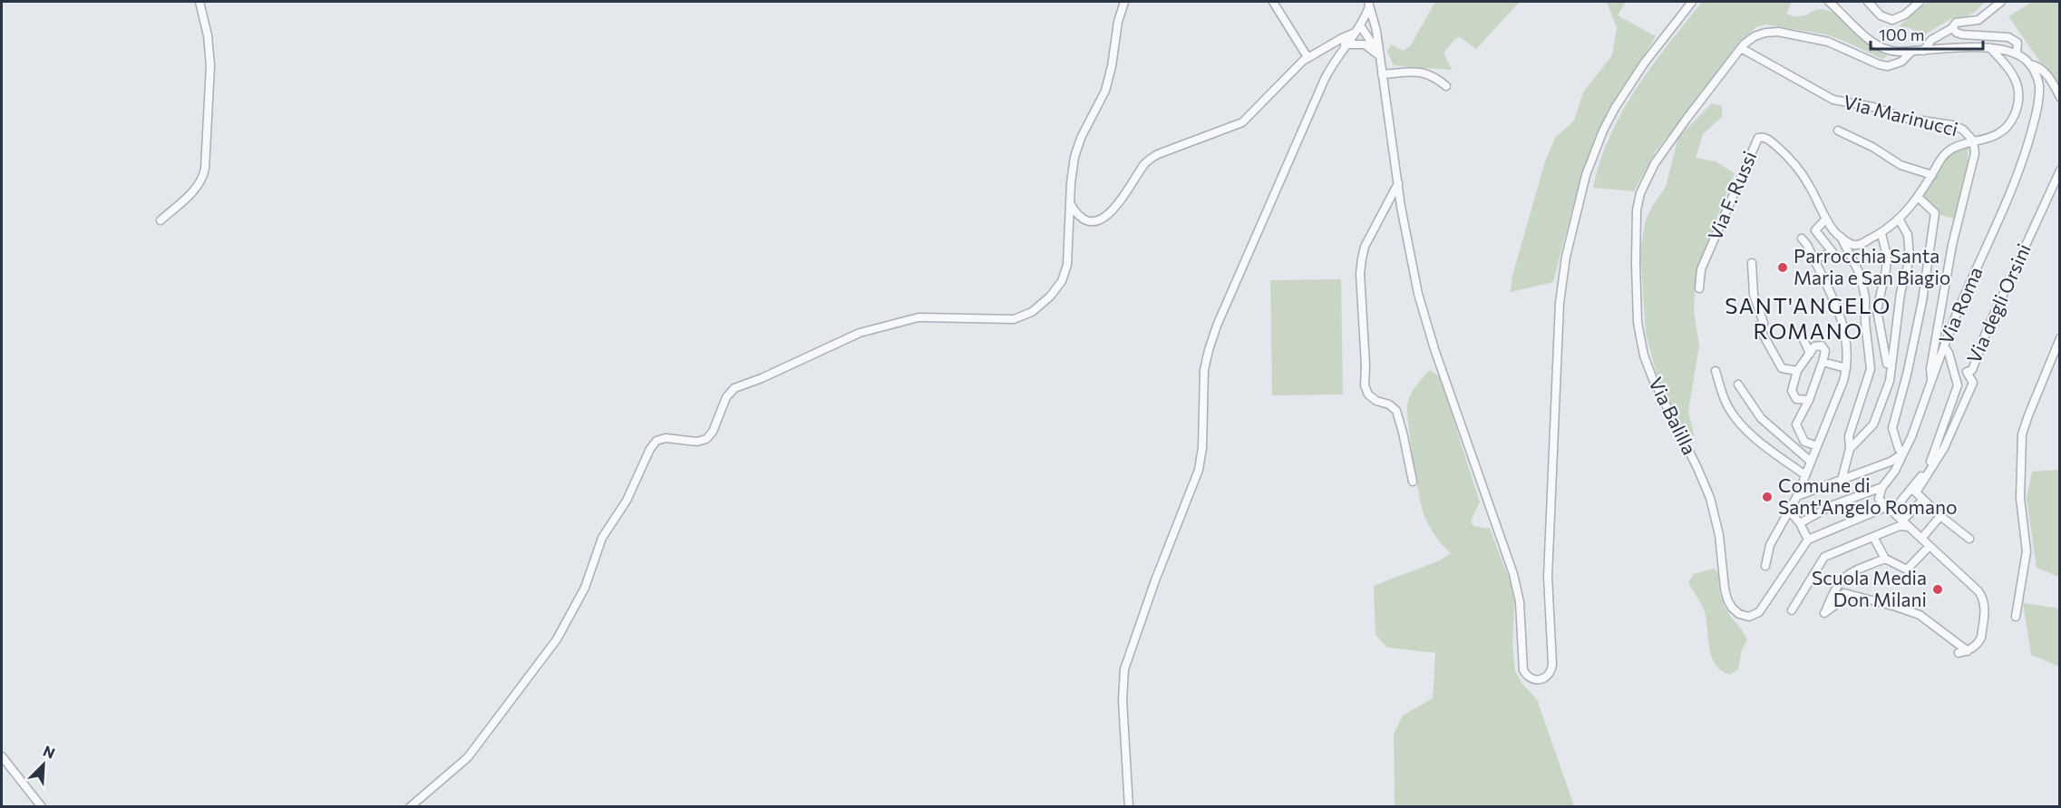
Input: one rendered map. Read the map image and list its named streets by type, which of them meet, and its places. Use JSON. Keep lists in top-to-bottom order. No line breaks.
{"streets":{"street":["Via Marinucci","Via F. Russi","Via degli Orsini","Via Roma","Via Balilla"]},"crossings":[["Via Marinucci","Via Balilla"]],"districts":["SANT'ANGELO ROMANO"],"places":["Parrocchia Santa Maria e San Biagio","Comune di Sant'Angelo Romano","Scuola Media Don Milani"],"scale_bar":"100 m","north":"top right"}
